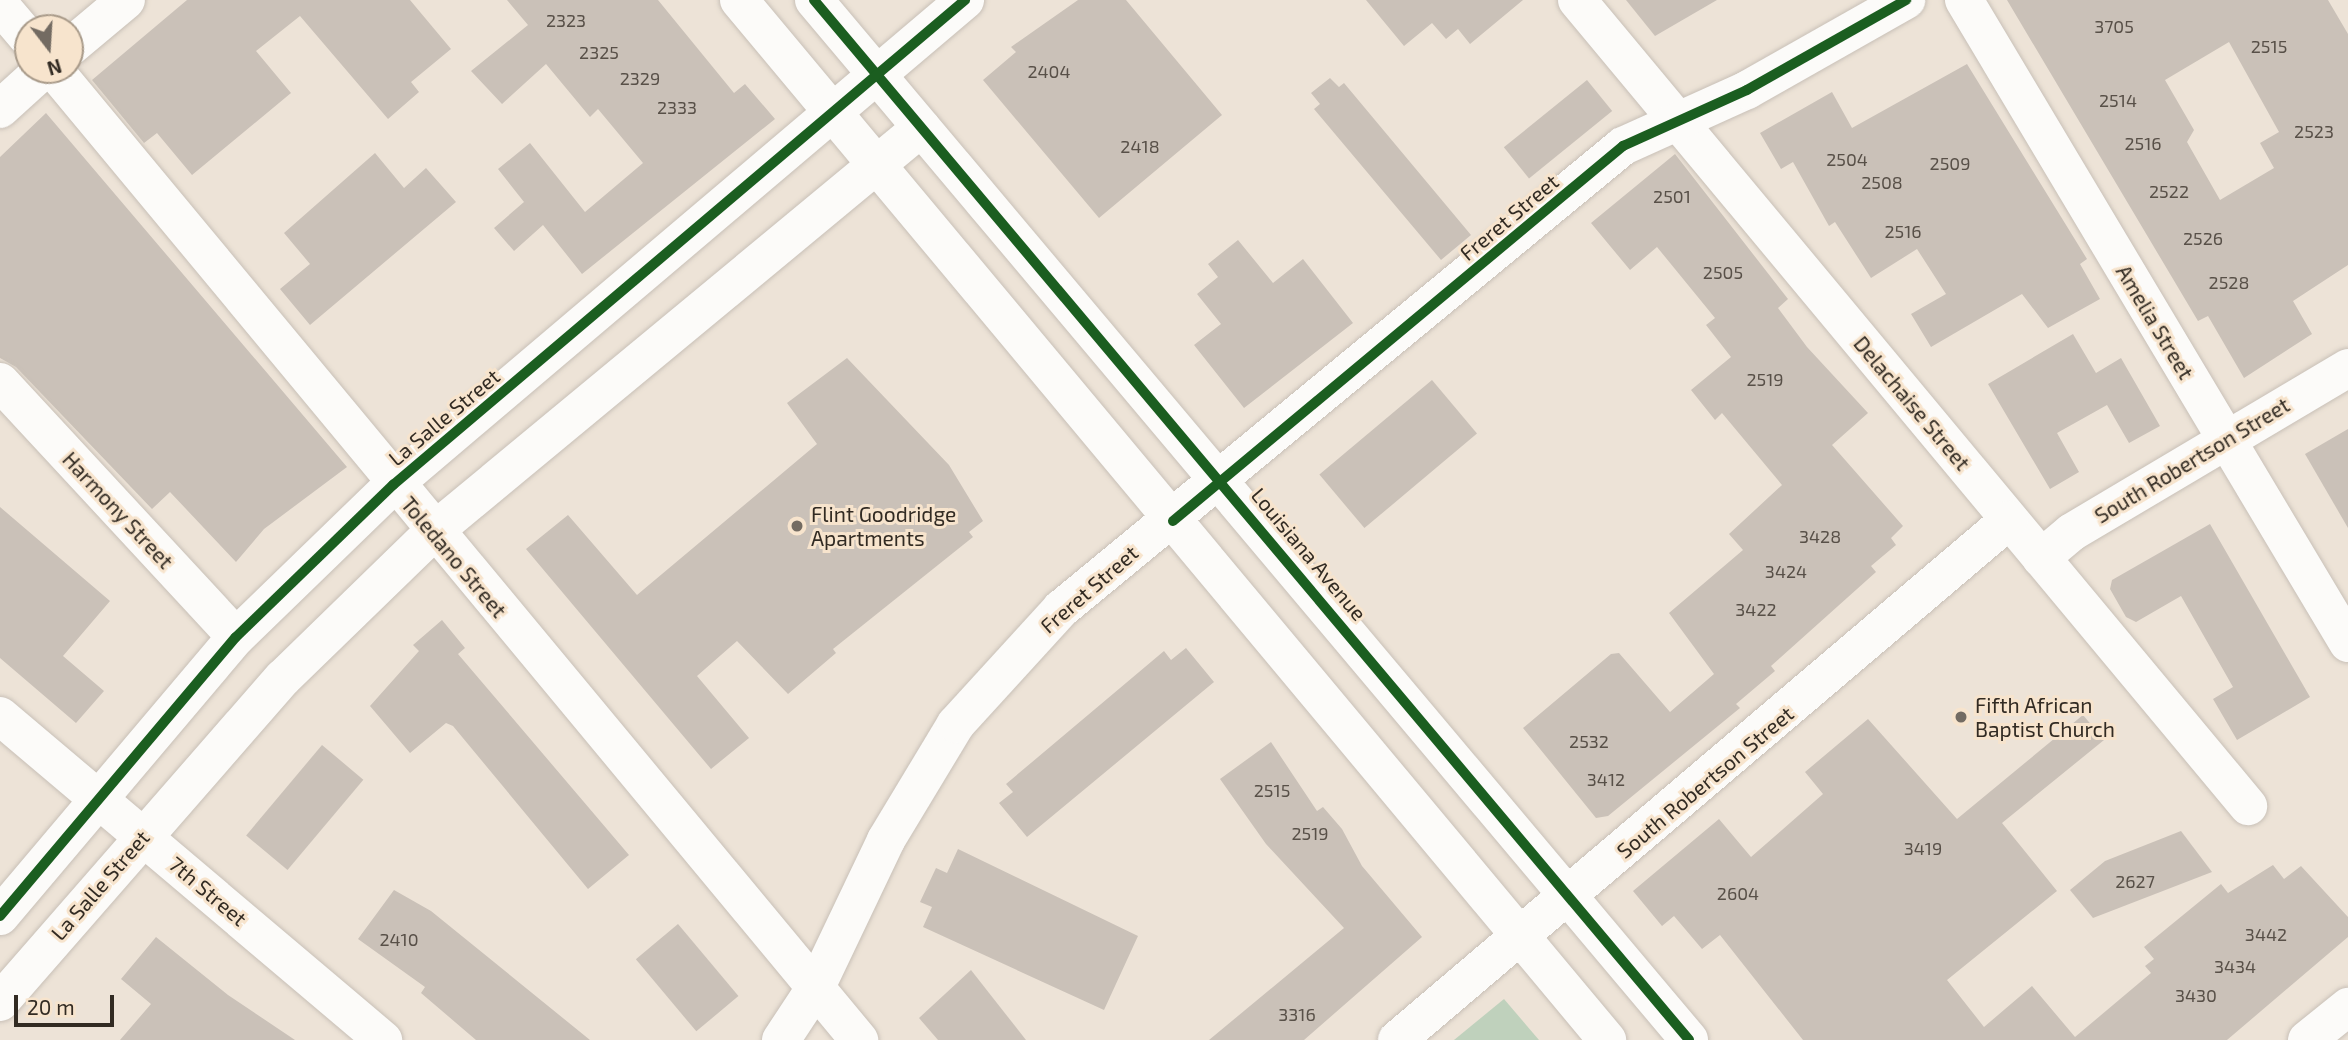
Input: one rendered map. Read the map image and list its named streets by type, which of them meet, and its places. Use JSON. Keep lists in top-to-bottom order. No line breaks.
{"streets":{"street":["Freret Street","Amelia Street","Delachaise Street","La Salle Street","South Robertson Street","Harmony Street","Louisiana Avenue","Toledano Street","7th Street"]},"crossings":[["Freret Street","Delachaise Street"],["Freret Street","Louisiana Avenue"],["Freret Street","Toledano Street"],["Amelia Street","South Robertson Street"],["Delachaise Street","South Robertson Street"],["La Salle Street","Harmony Street"],["La Salle Street","Louisiana Avenue"],["La Salle Street","Toledano Street"],["La Salle Street","7th Street"],["South Robertson Street","Louisiana Avenue"]],"places":["Flint Goodridge Apartments","Fifth African Baptist Church"],"house_numbers":["2323","3705","2515","2325","2404","2329","2514","2333","2523","2516","2418","2504","2509","2508","2522","2501","2516","2526","2505","2528","2519","3428","3424","3422","2532","3412","2515","2519","3419","2627","2604","3442","2410","3434","3430","3316"],"scale_bar":"20 m","north":"bottom"}
